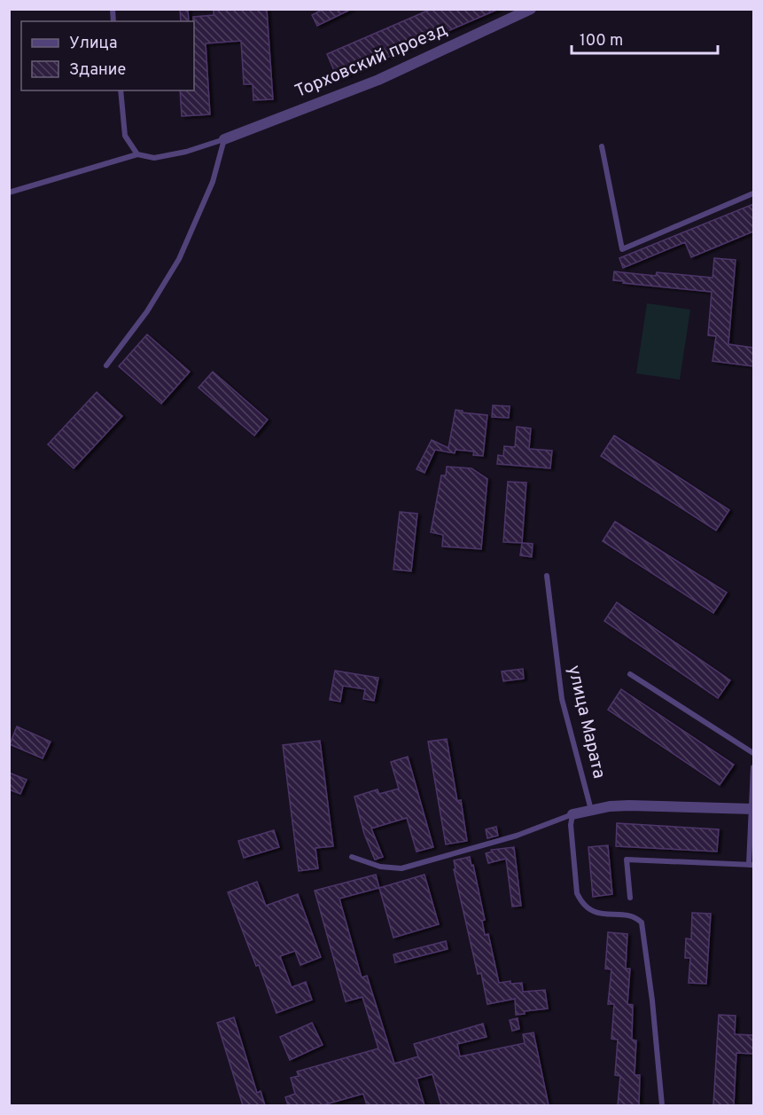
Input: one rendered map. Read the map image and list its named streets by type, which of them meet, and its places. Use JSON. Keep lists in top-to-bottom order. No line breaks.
{"streets":{"street":["Торховский проезд"],"lane":["улица Марата"]},"legend":["Улица","Здание"],"scale_bar":"100 m"}
